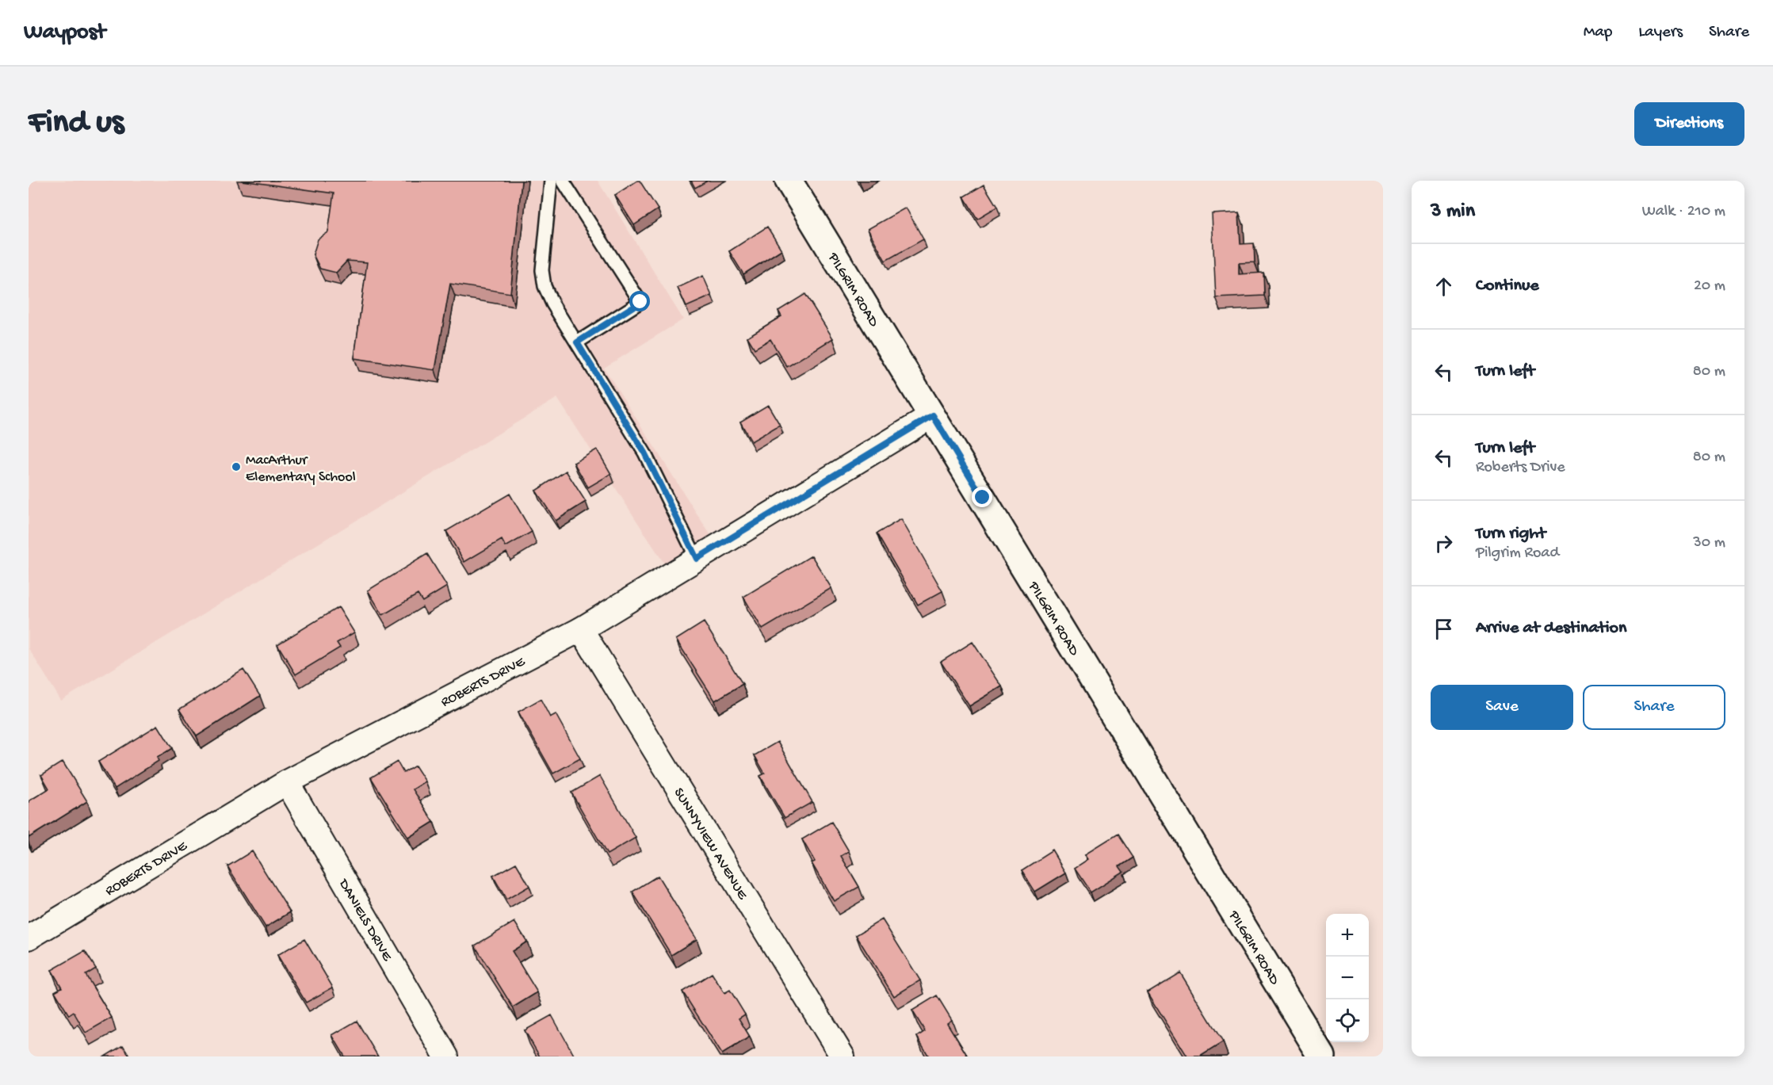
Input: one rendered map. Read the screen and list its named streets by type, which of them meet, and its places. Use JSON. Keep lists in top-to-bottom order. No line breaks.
{"streets":{"street":["PILGRIM ROAD","ROBERTS DRIVE","SUNNYVIEW AVENUE","DANIELS DRIVE"]},"crossings":[["PILGRIM ROAD","ROBERTS DRIVE"],["ROBERTS DRIVE","SUNNYVIEW AVENUE"],["ROBERTS DRIVE","DANIELS DRIVE"]],"places":["MacArthur Elementary School"],"page":{"header":"Waypost","nav":["Map","Layers","Share"],"buttons":["Directions",["Save","Share"]],"title":"Find us","heading":["3 min","Walk · 210 m"],"list":[["Continue","20 m"],["Turn left","80 m"],["Turn left","Roberts Drive","80 m"],["Turn right","Pilgrim Road","30 m"],"Arrive at destination"],"map_buttons":["+","−"]}}
